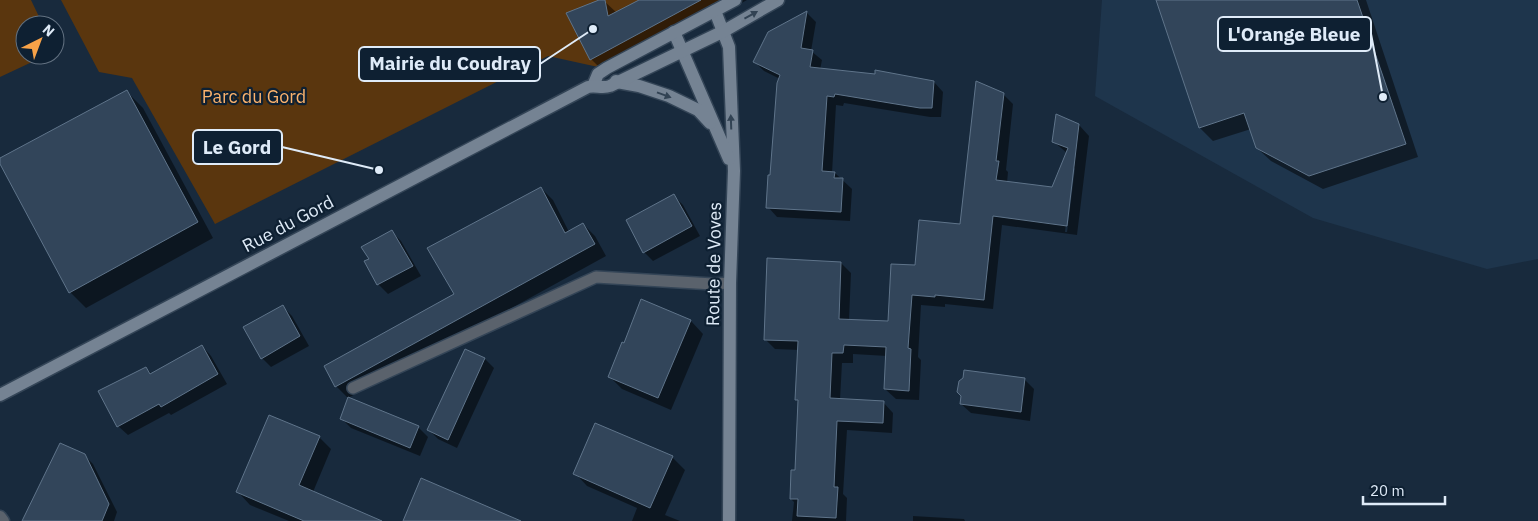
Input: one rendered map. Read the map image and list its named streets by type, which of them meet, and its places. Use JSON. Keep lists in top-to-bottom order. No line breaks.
{"streets":{"main road":["Rue du Gord","Route de Voves"]},"crossings":[["Rue du Gord","Route de Voves"]],"parks":["Parc du Gord"],"places":["Mairie du Coudray","L'Orange Bleue","Le Gord"],"scale_bar":"20 m","north":"top right"}
